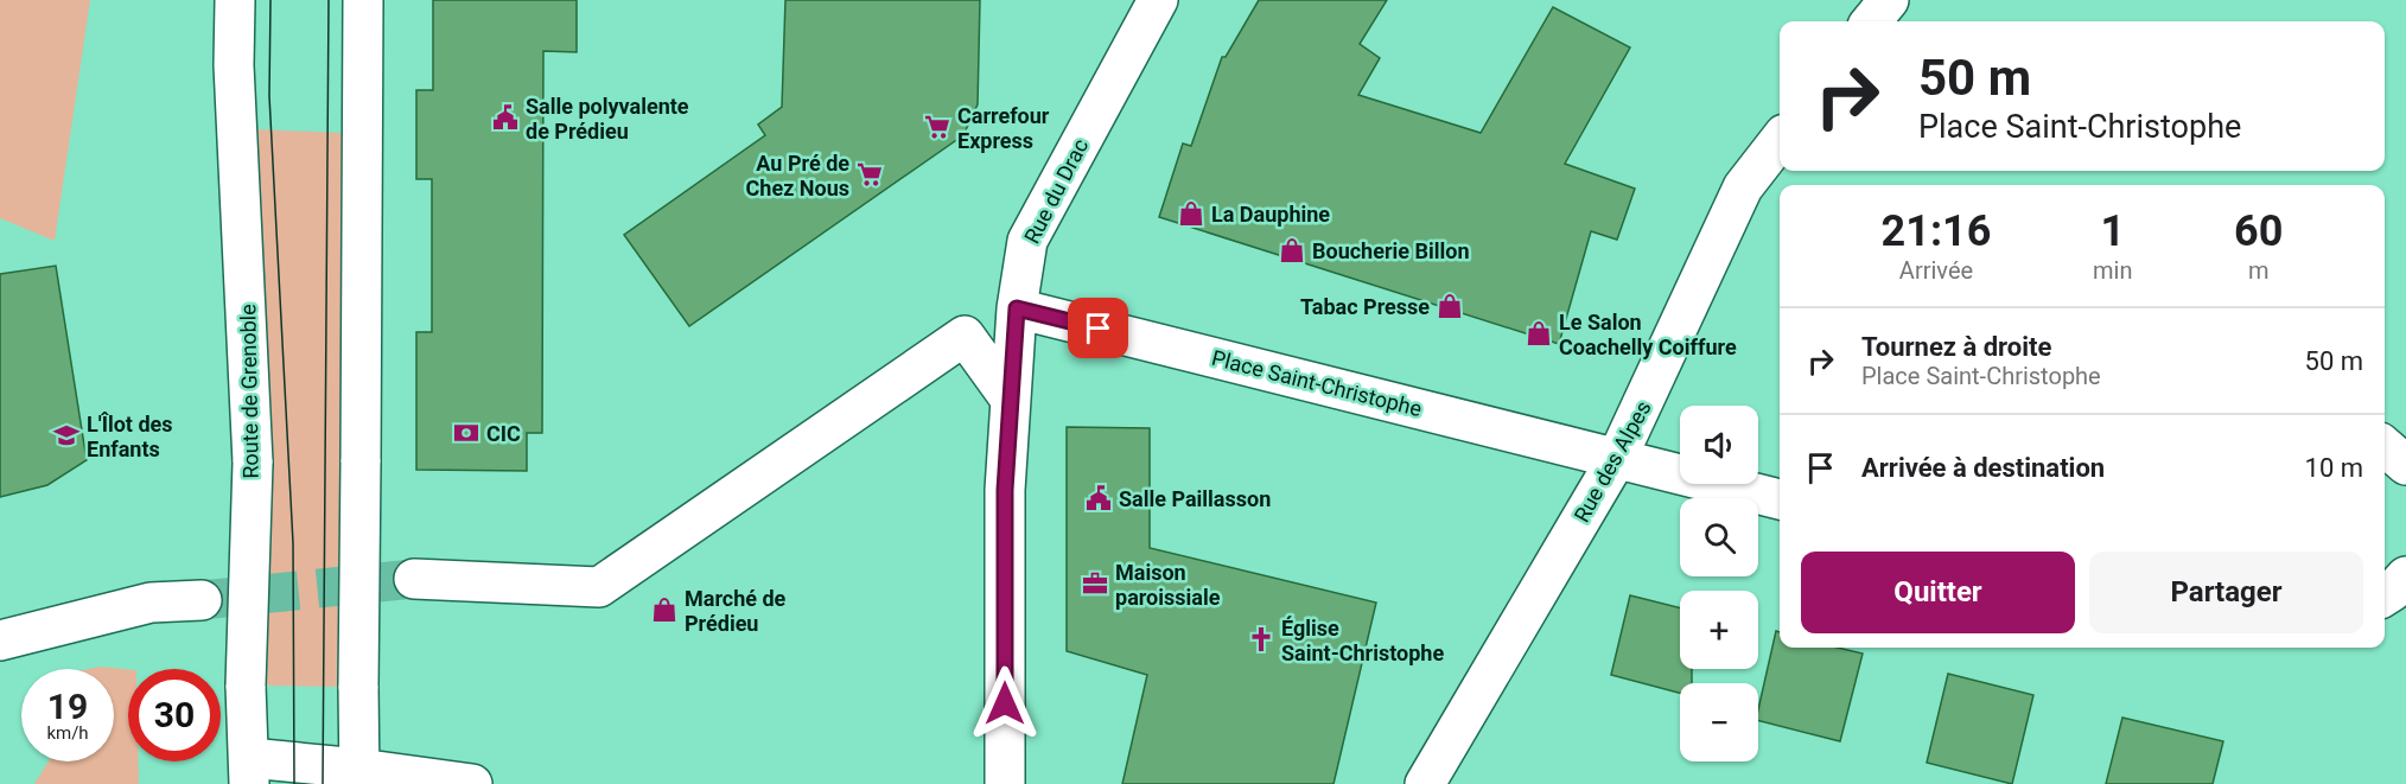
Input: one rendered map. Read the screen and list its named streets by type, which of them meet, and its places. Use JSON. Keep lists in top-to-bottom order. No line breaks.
{"streets":{"street":["Rue du Drac","Place Saint-Christophe","Route de Grenoble","Rue des Alpes"]},"crossings":[["Rue du Drac","Place Saint-Christophe"],["Place Saint-Christophe","Rue des Alpes"]],"places":{"public building":["Salle polyvalente de Prédieu","Salle Paillasson"],"supermarket":["Carrefour Express","Au Pré de Chez Nous"],"shop":["La Dauphine","Boucherie Billon","Tabac Presse","Le Salon Coachelly Coiffure","Marché de Prédieu"],"bank":["CIC"],"school or university":["L'Îlot des Enfants"],"office":["Maison paroissiale"],"church":["Église Saint-Christophe"]},"page":{"turn":["50 m","Place Saint-Christophe"],"eta":["21:16","Arrivée","1","min","60","m"],"list":[{"name":"Tournez à droite","note":"Place Saint-Christophe","value":"50 m"},{"name":"Arrivée à destination","value":"10 m"}],"map_buttons":["+","−"],"buttons":["Quitter","Partager"],"speed":"19 km/h","limit":"30"}}
